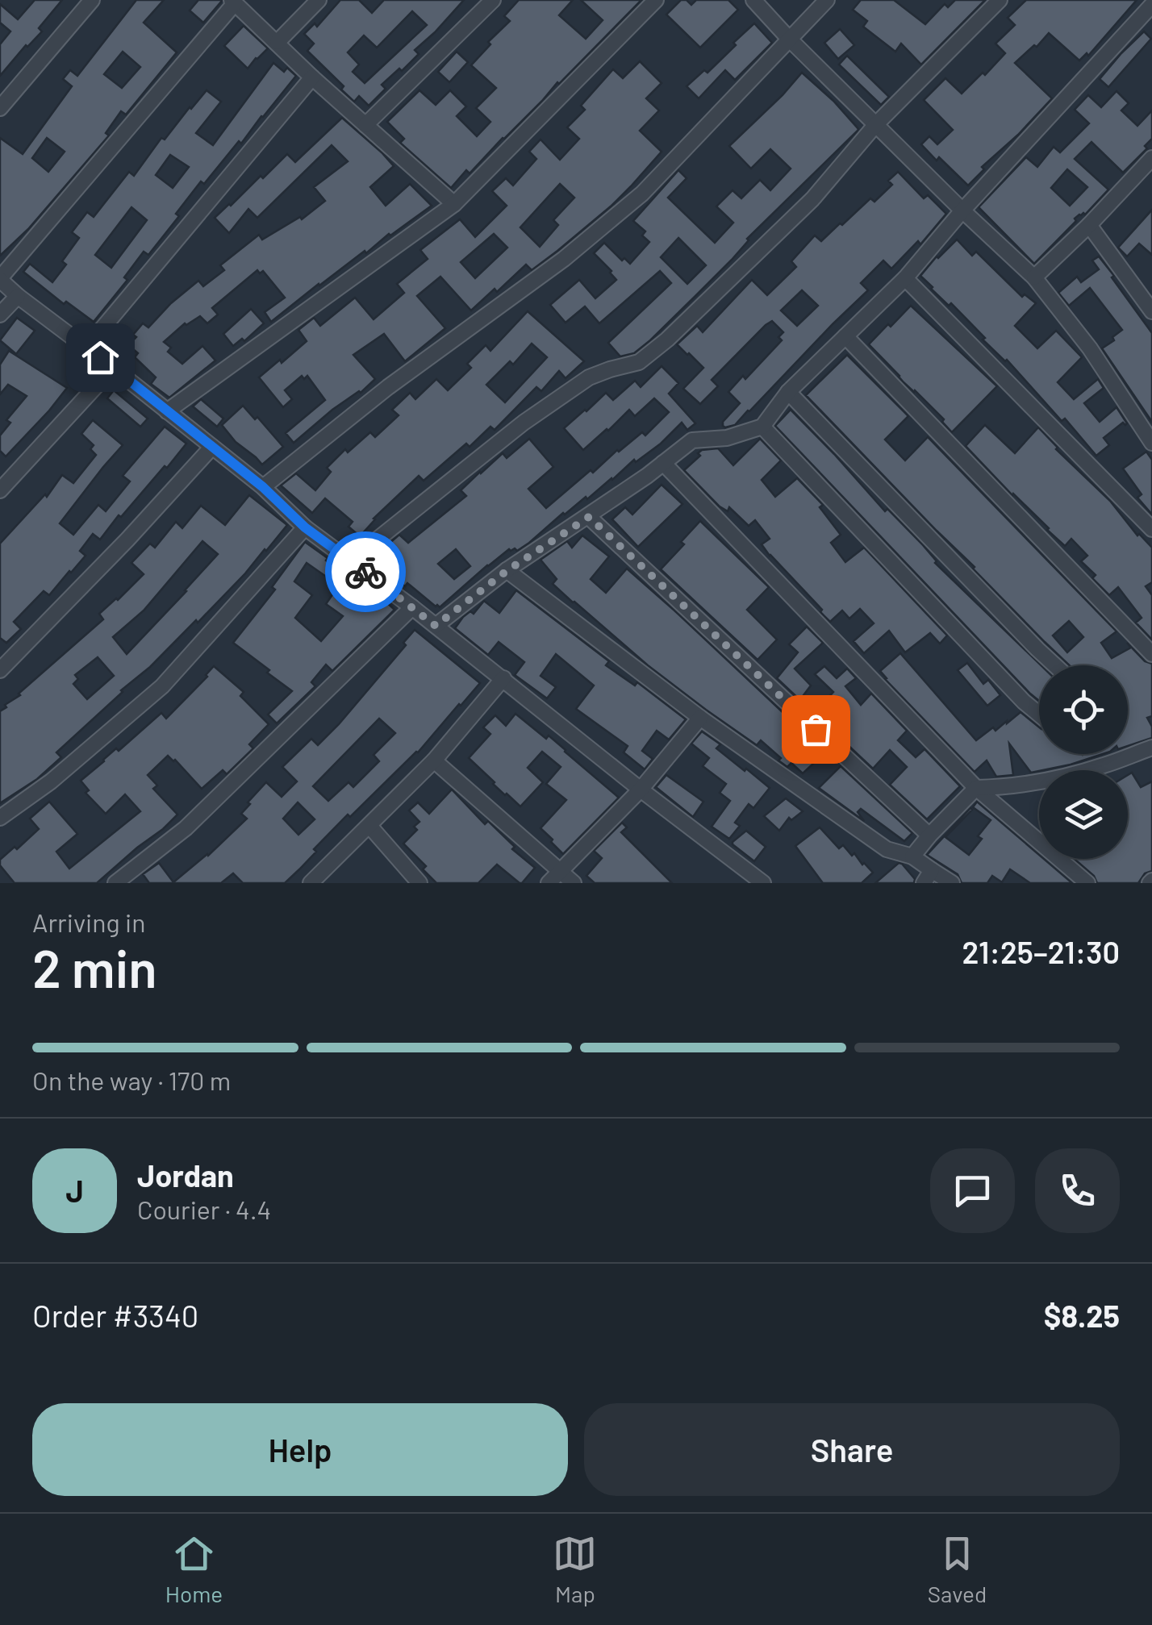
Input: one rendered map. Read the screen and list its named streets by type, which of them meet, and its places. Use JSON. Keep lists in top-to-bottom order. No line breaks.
{"page":{"heading":["2 min","Arriving in","21:25–21:30"],"panel":["Jordan","Courier · 4.4","Order #3340","$8.25"],"bar":"On the way · 170 m","round":"J","buttons":["Help","Share"],"tabs":["Home","Map","Saved"]}}
